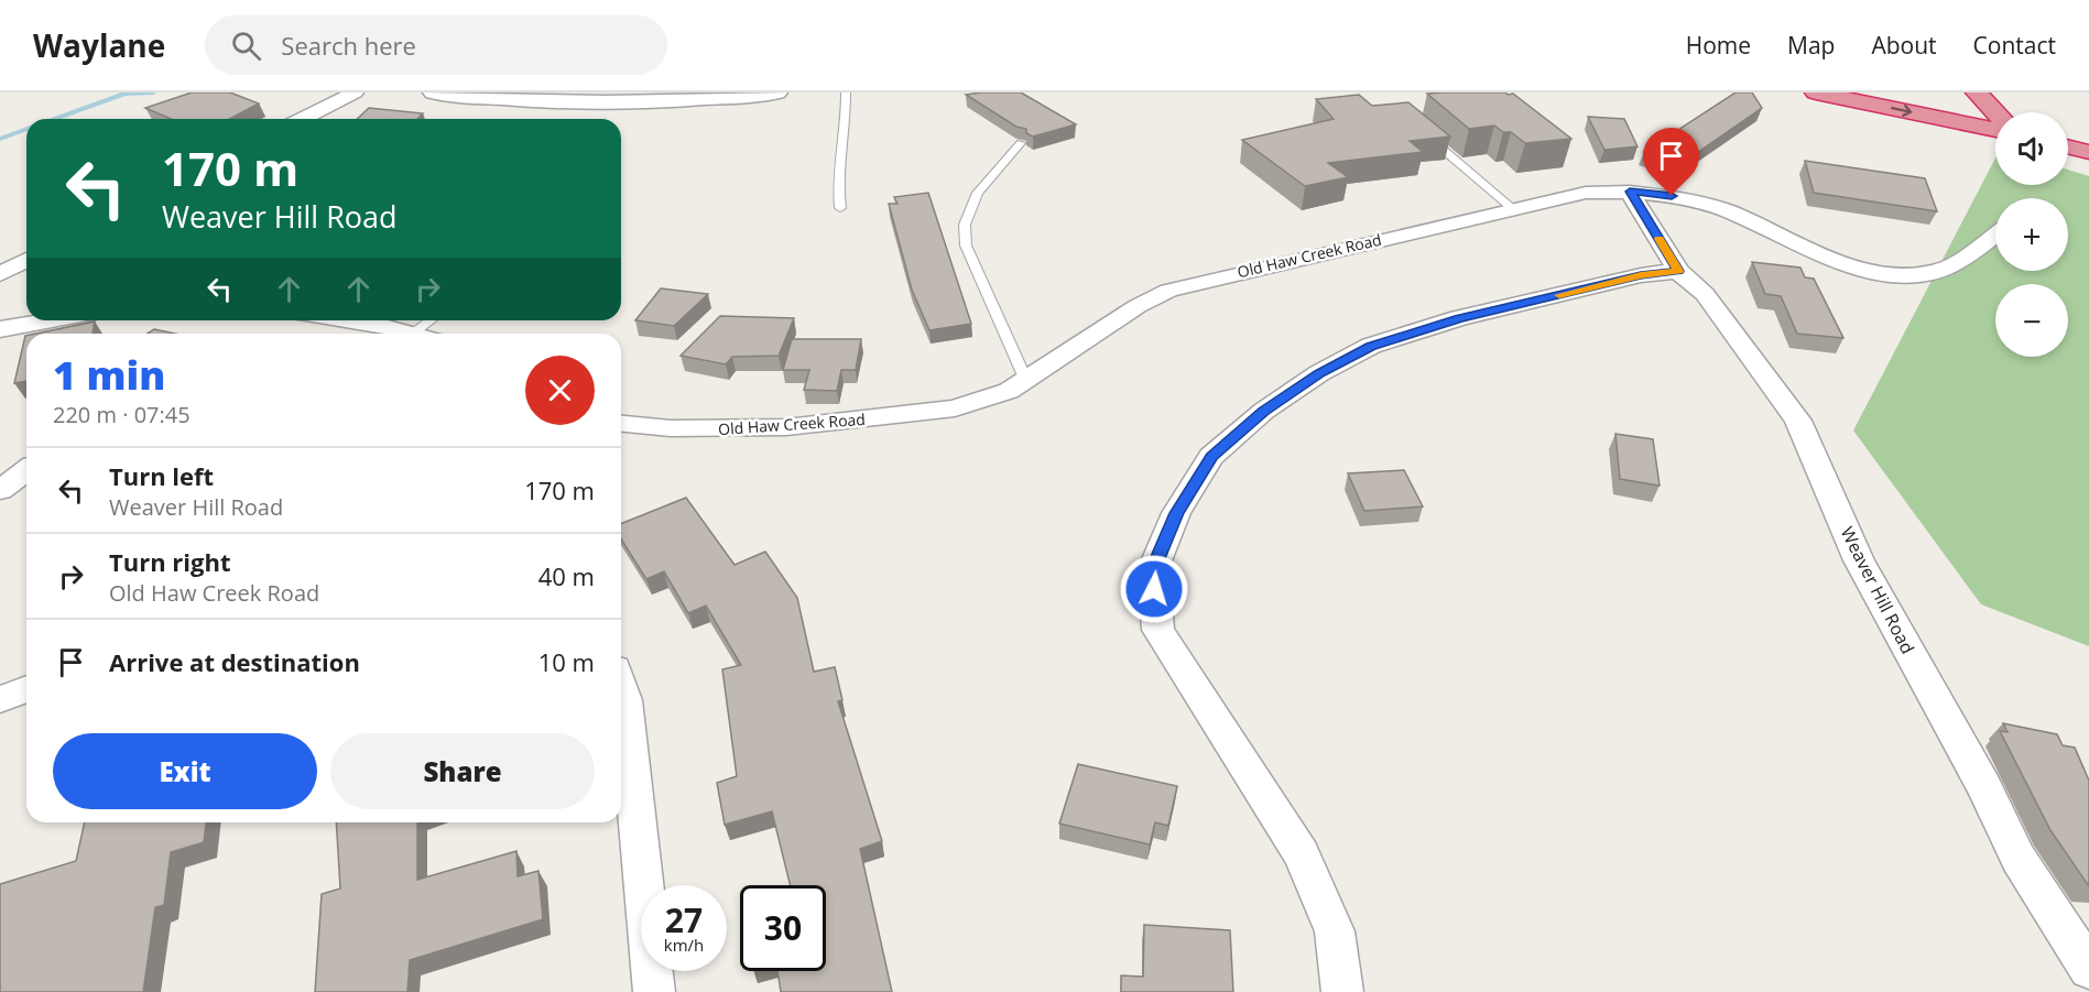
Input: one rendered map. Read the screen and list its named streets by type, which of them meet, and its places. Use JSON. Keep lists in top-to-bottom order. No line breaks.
{"streets":{"street":["Old Haw Creek Road","Weaver Hill Road"]},"crossings":[["Old Haw Creek Road","Weaver Hill Road"]],"page":{"header":"Waylane","search":"Search here","nav":["Home","Map","About","Contact"],"map_buttons":["+","−"],"turn":["170 m","Weaver Hill Road"],"heading":["1 min","220 m · 07:45"],"list":[{"name":"Turn left","note":"Weaver Hill Road","value":"170 m"},{"name":"Turn right","note":"Old Haw Creek Road","value":"40 m"},{"name":"Arrive at destination","value":"10 m"}],"buttons":["Exit","Share"],"speed":"27 km/h","limit":"30"}}
